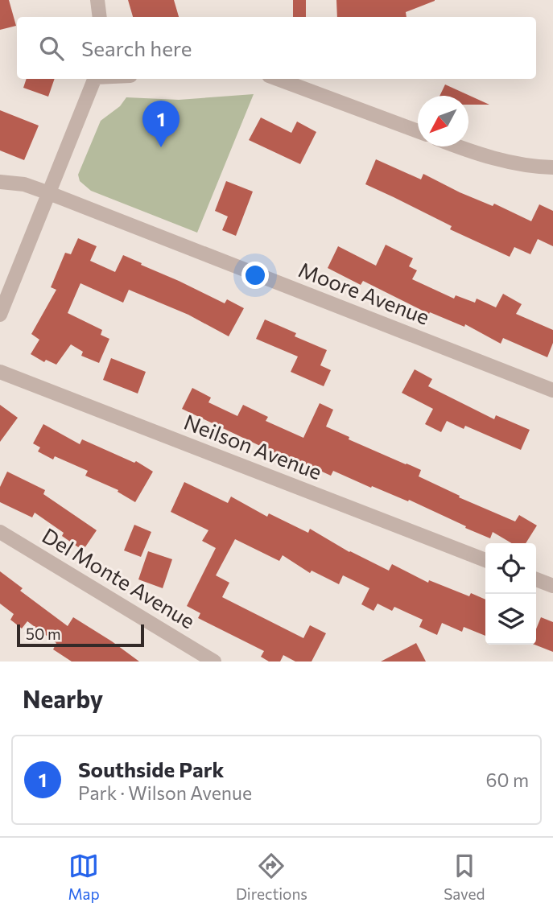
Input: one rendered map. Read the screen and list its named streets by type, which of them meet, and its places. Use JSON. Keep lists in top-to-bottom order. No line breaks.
{"streets":{"street":["Moore Avenue","Neilson Avenue","Del Monte Avenue"]},"scale_bar":"50 m","north":"bottom left","page":{"search":"Search here","pins":"1","scale":"50 m","heading":"Nearby","list":[{"mark":"1","name":"Southside Park","note":"Park · Wilson Avenue","value":"60 m"}],"nav":["Map","Directions","Saved"]}}
